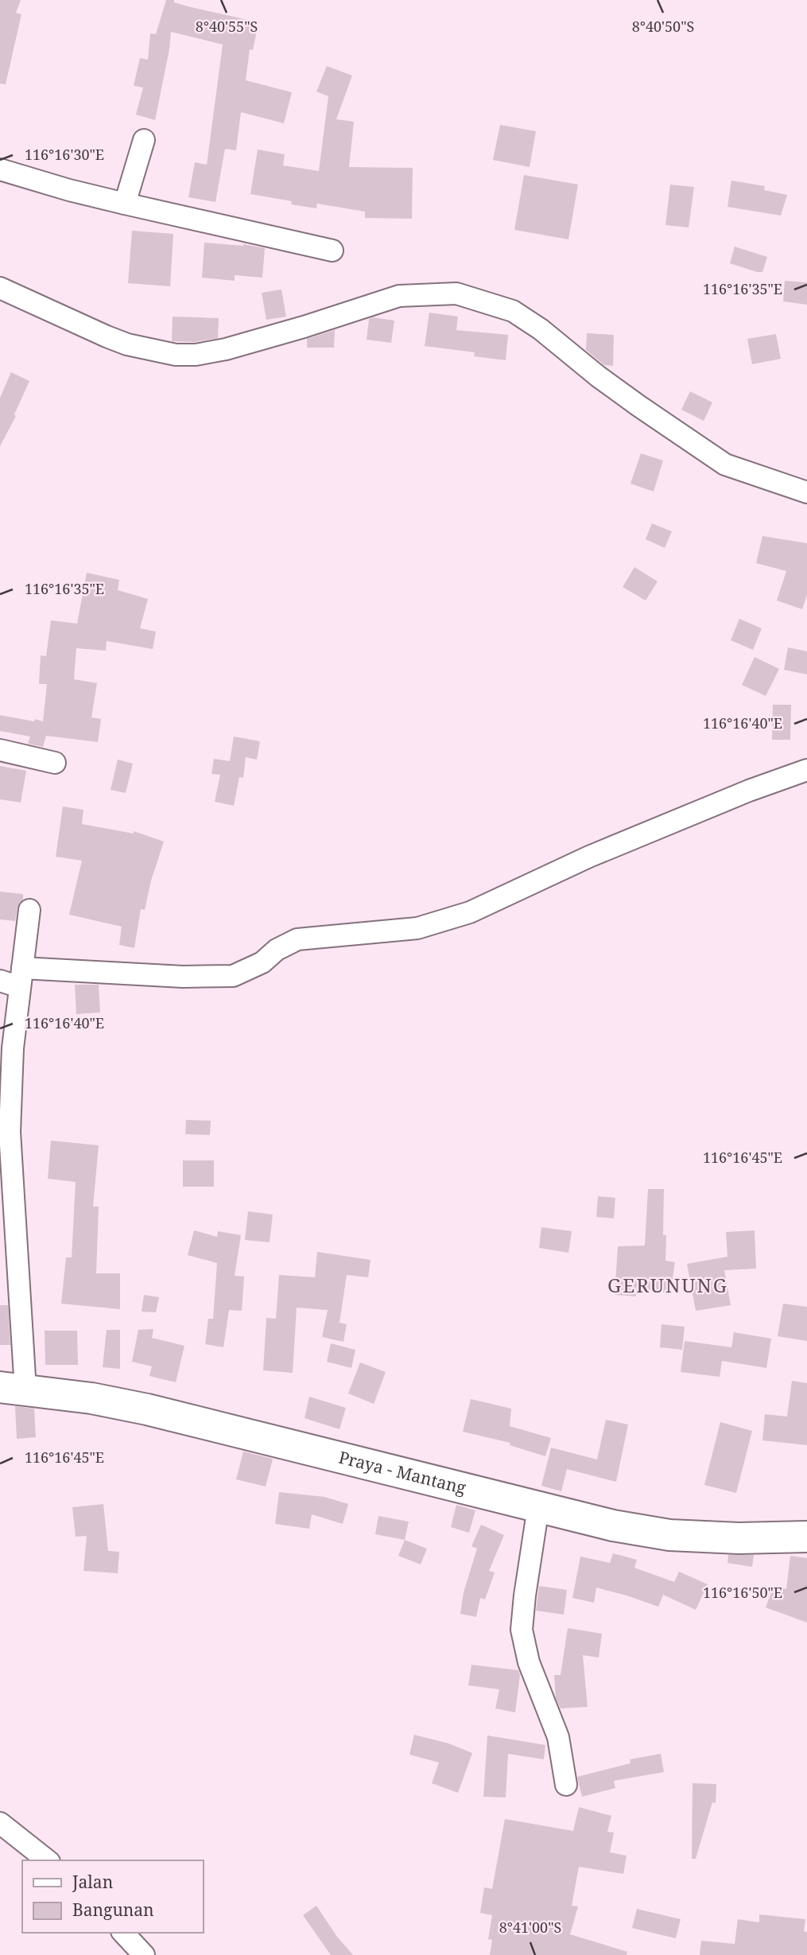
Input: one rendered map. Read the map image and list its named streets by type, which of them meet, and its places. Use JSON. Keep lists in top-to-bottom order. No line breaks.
{"streets":{"main road":["Praya - Mantang"]},"districts":["GERUNUNG"],"legend":["Jalan","Bangunan"],"coordinates":["8°40'55\"S","8°40'50\"S","116°16'30\"E","116°16'35\"E","116°16'40\"E","116°16'45\"E","116°16'50\"E","8°41'00\"S"]}
